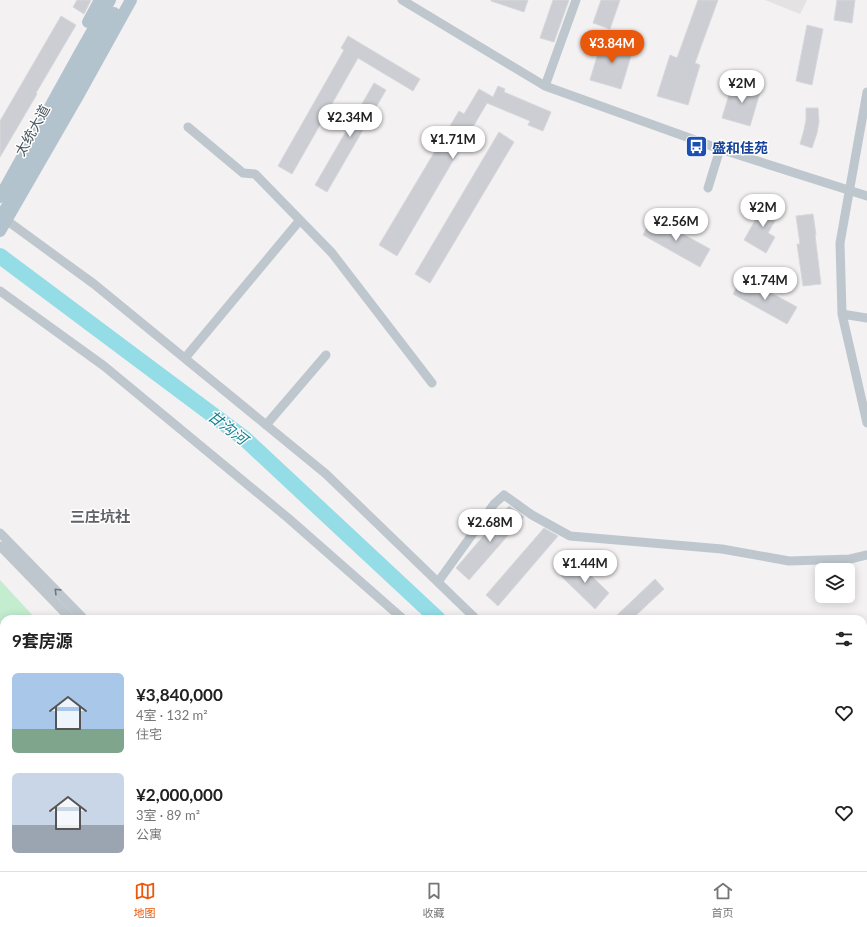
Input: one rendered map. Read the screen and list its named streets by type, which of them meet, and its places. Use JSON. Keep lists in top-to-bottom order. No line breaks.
{"streets":{"main road":["太统大道"]},"districts":["三庄坑社"],"water":["甘沟河"],"places":{"bus stop":["盛和佳苑"]},"page":{"price":["¥3.84M","¥2M","¥2.34M","¥1.71M","¥2M","¥2.56M","¥1.74M","¥2.68M","¥1.44M"],"heading":"9套房源","list":[{"name":"¥3,840,000","note":"4室 · 132 m² · 住宅"},{"name":"¥2,000,000","note":"3室 · 89 m² · 公寓"}],"tabs":["地图","收藏","首页"]}}
